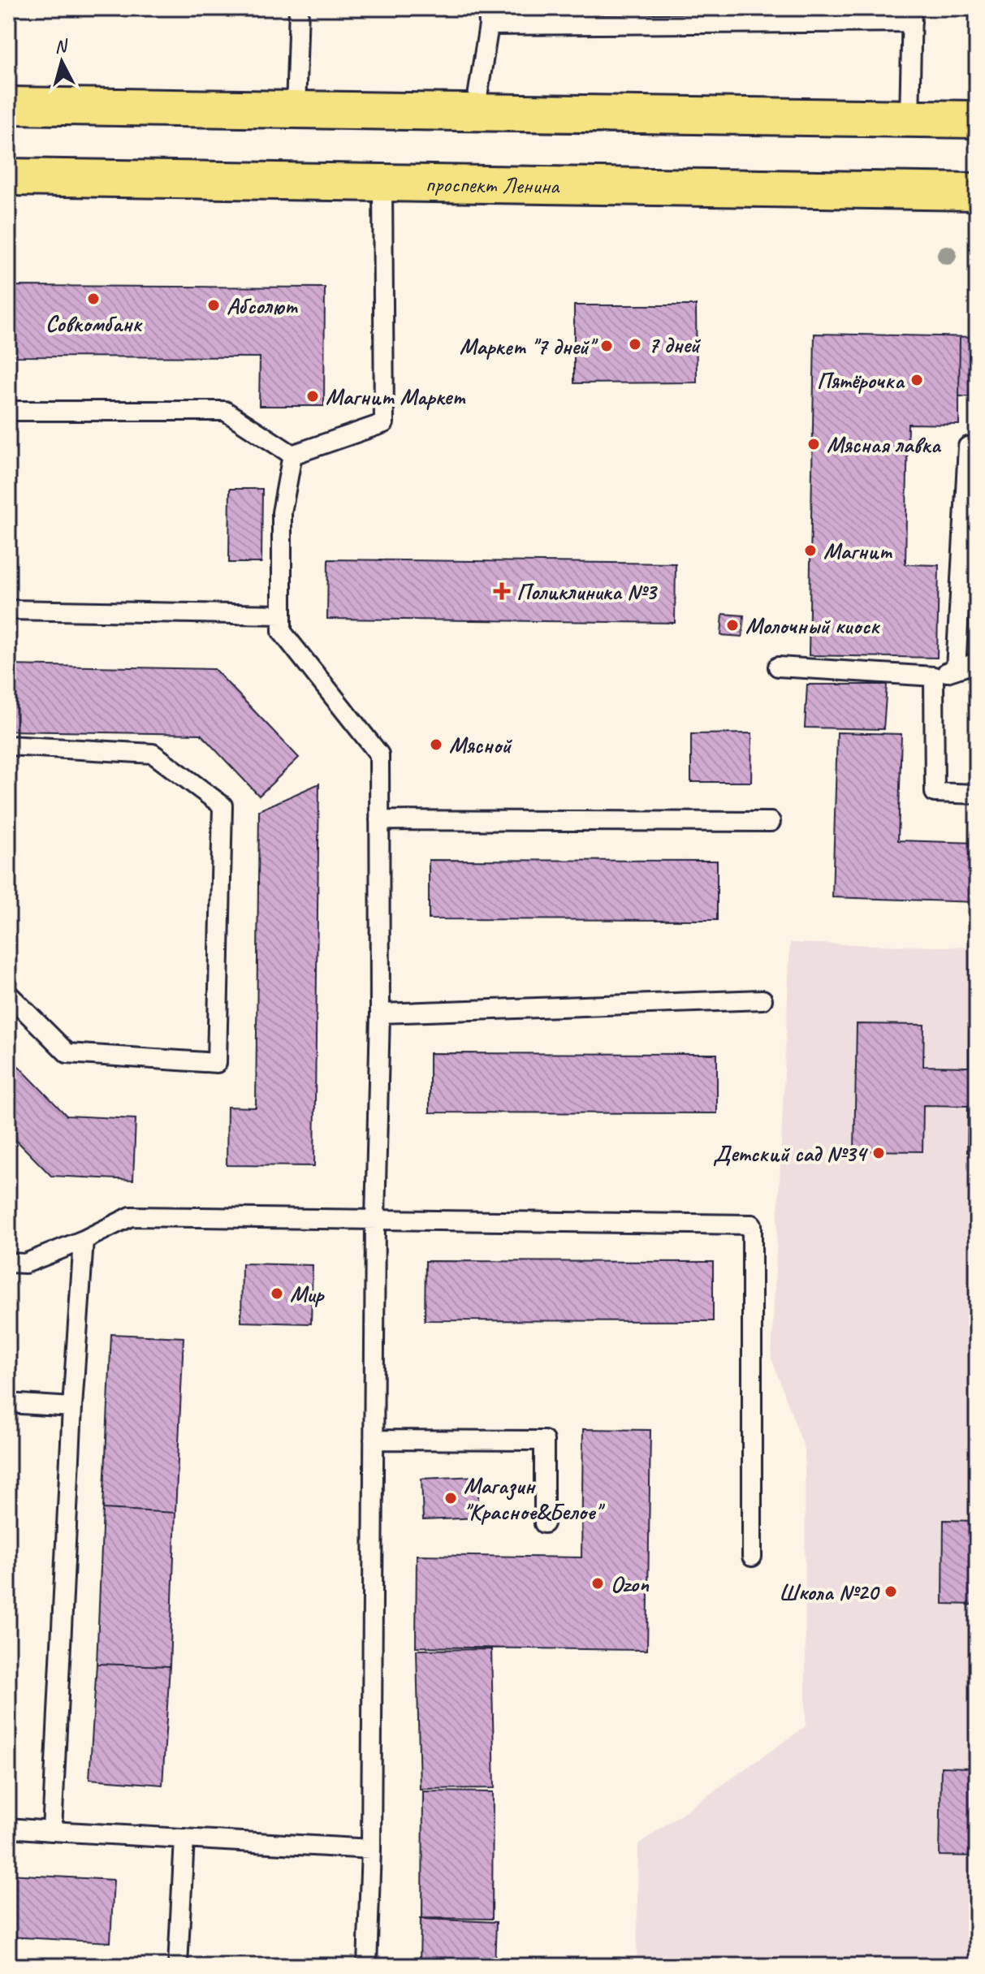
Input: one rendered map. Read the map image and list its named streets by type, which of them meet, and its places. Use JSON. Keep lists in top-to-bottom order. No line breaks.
{"streets":{"main road":["проспект Ленина"]},"places":{"other":["Совкомбанк","Абсолют","7 дней","Маркет \"7 дней\"","Пятёрочка","Магнит Маркет","Мясная лавка","Магнит","Молочный киоск","Мясной","Детский сад №34","Мир","Магазин \"Красное&Белое\"","Ozon","Школа №20"],"health":["Поликлиника №3"]},"north":"top"}
